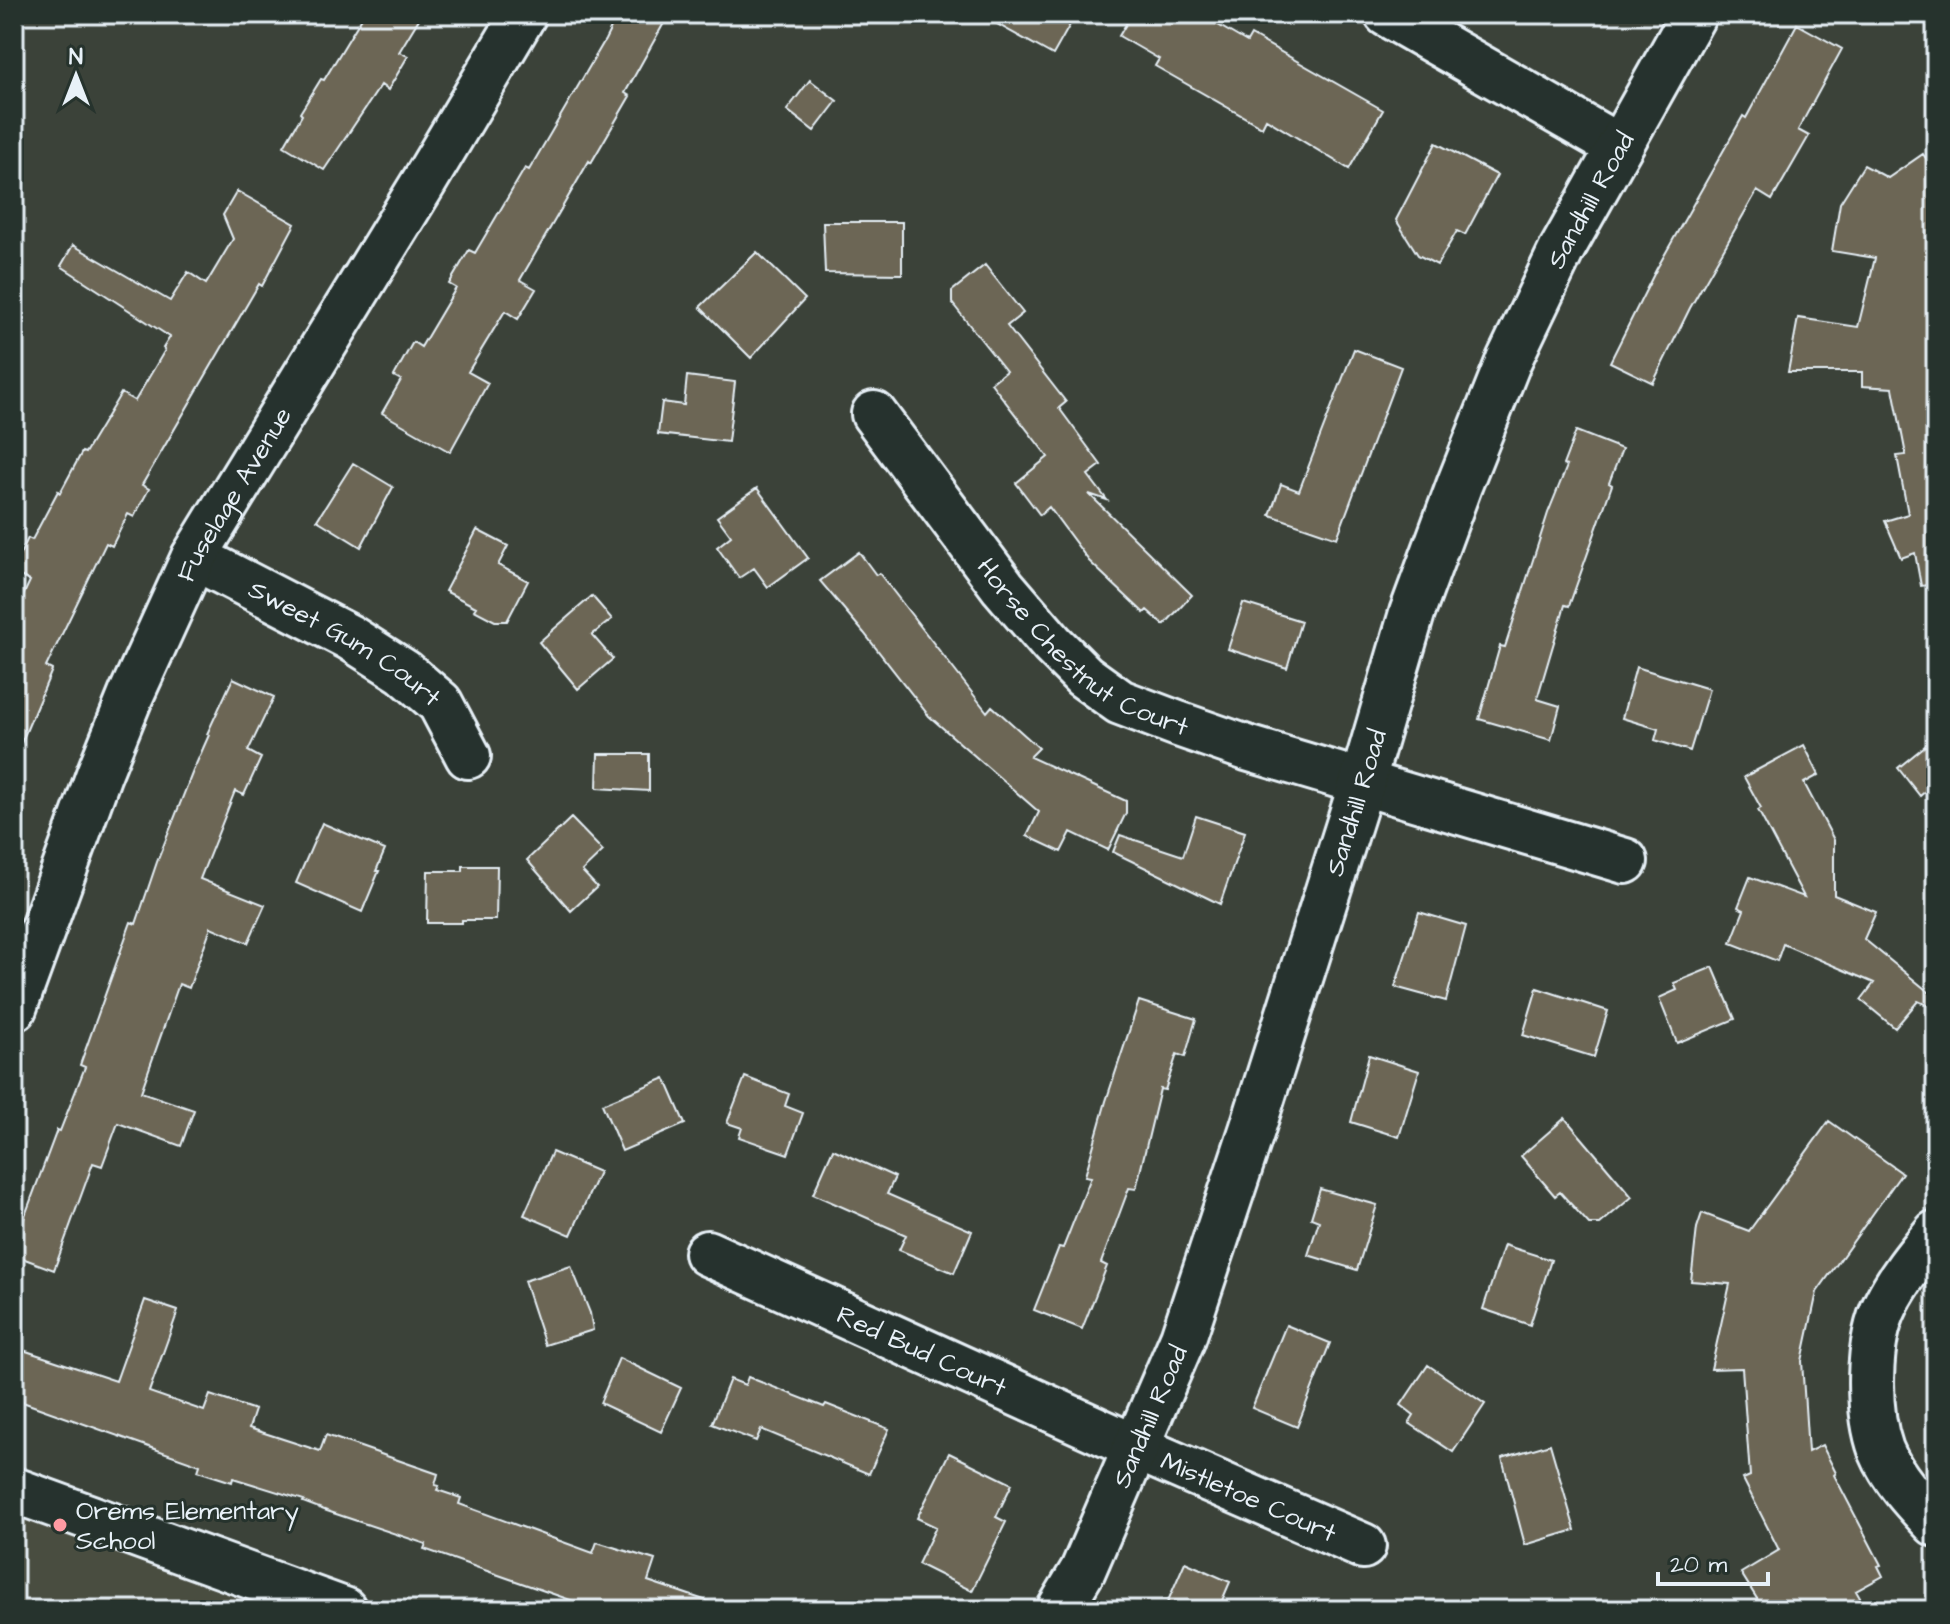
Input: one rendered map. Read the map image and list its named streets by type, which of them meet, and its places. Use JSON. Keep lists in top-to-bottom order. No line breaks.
{"streets":{"street":["Sandhill Road","Fuselage Avenue","Horse Chestnut Court","Sweet Gum Court","Red Bud Court","Mistletoe Court"]},"crossings":[["Sandhill Road","Horse Chestnut Court"],["Sandhill Road","Red Bud Court"],["Sandhill Road","Mistletoe Court"],["Fuselage Avenue","Sweet Gum Court"],["Red Bud Court","Mistletoe Court"]],"places":["Orems Elementary School"],"scale_bar":"20 m","north":"top"}
